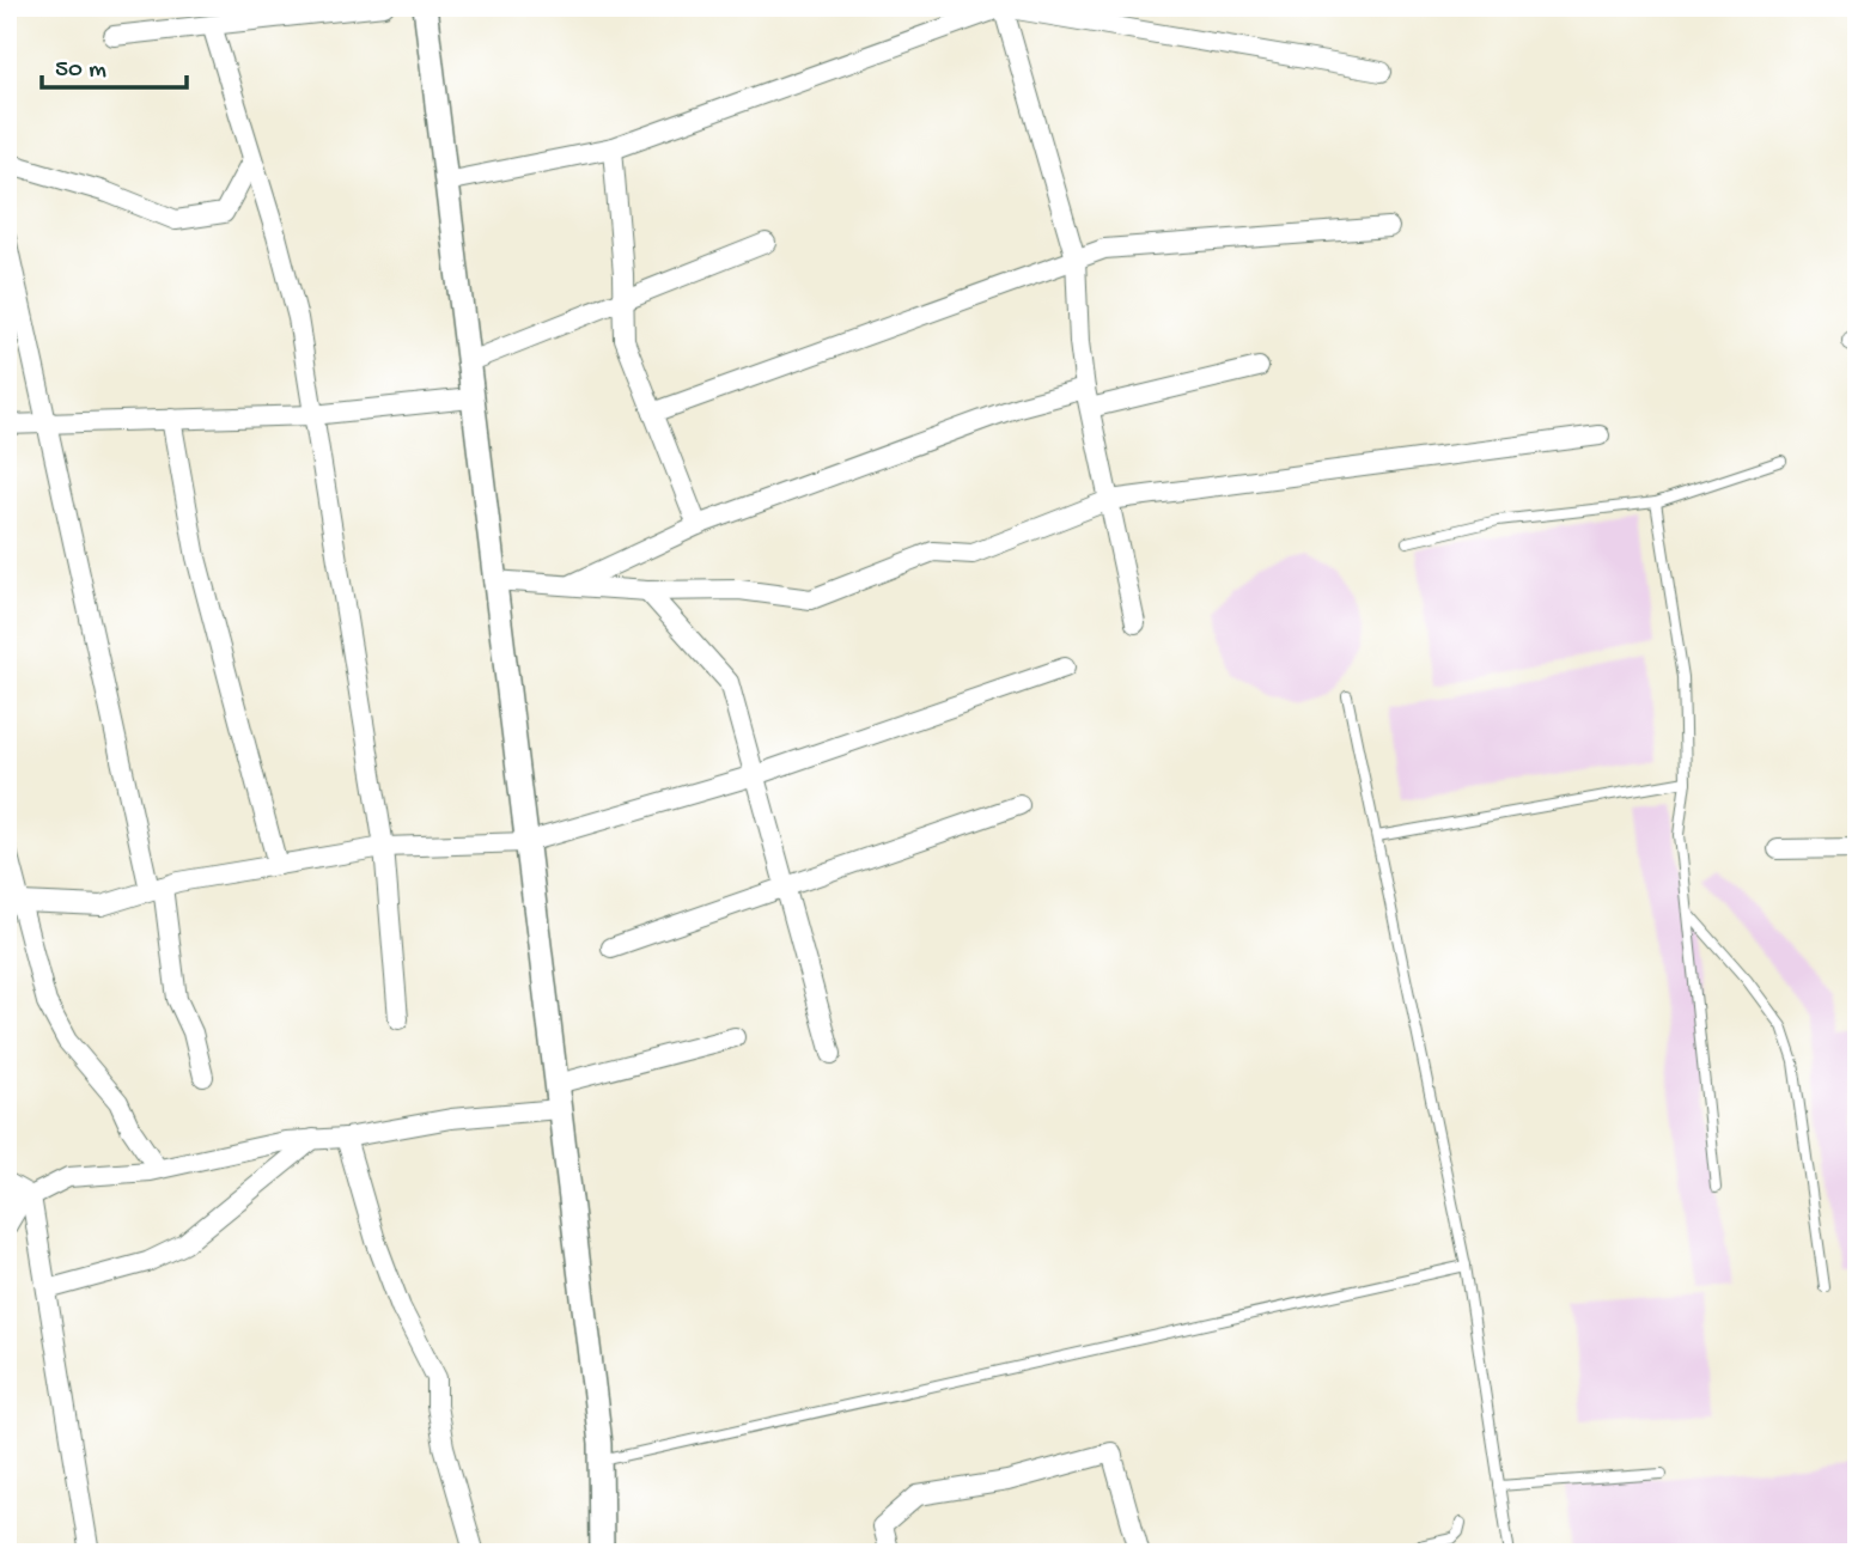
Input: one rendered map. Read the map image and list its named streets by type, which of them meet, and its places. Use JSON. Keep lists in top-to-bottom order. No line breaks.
{"scale_bar":"50 m"}
